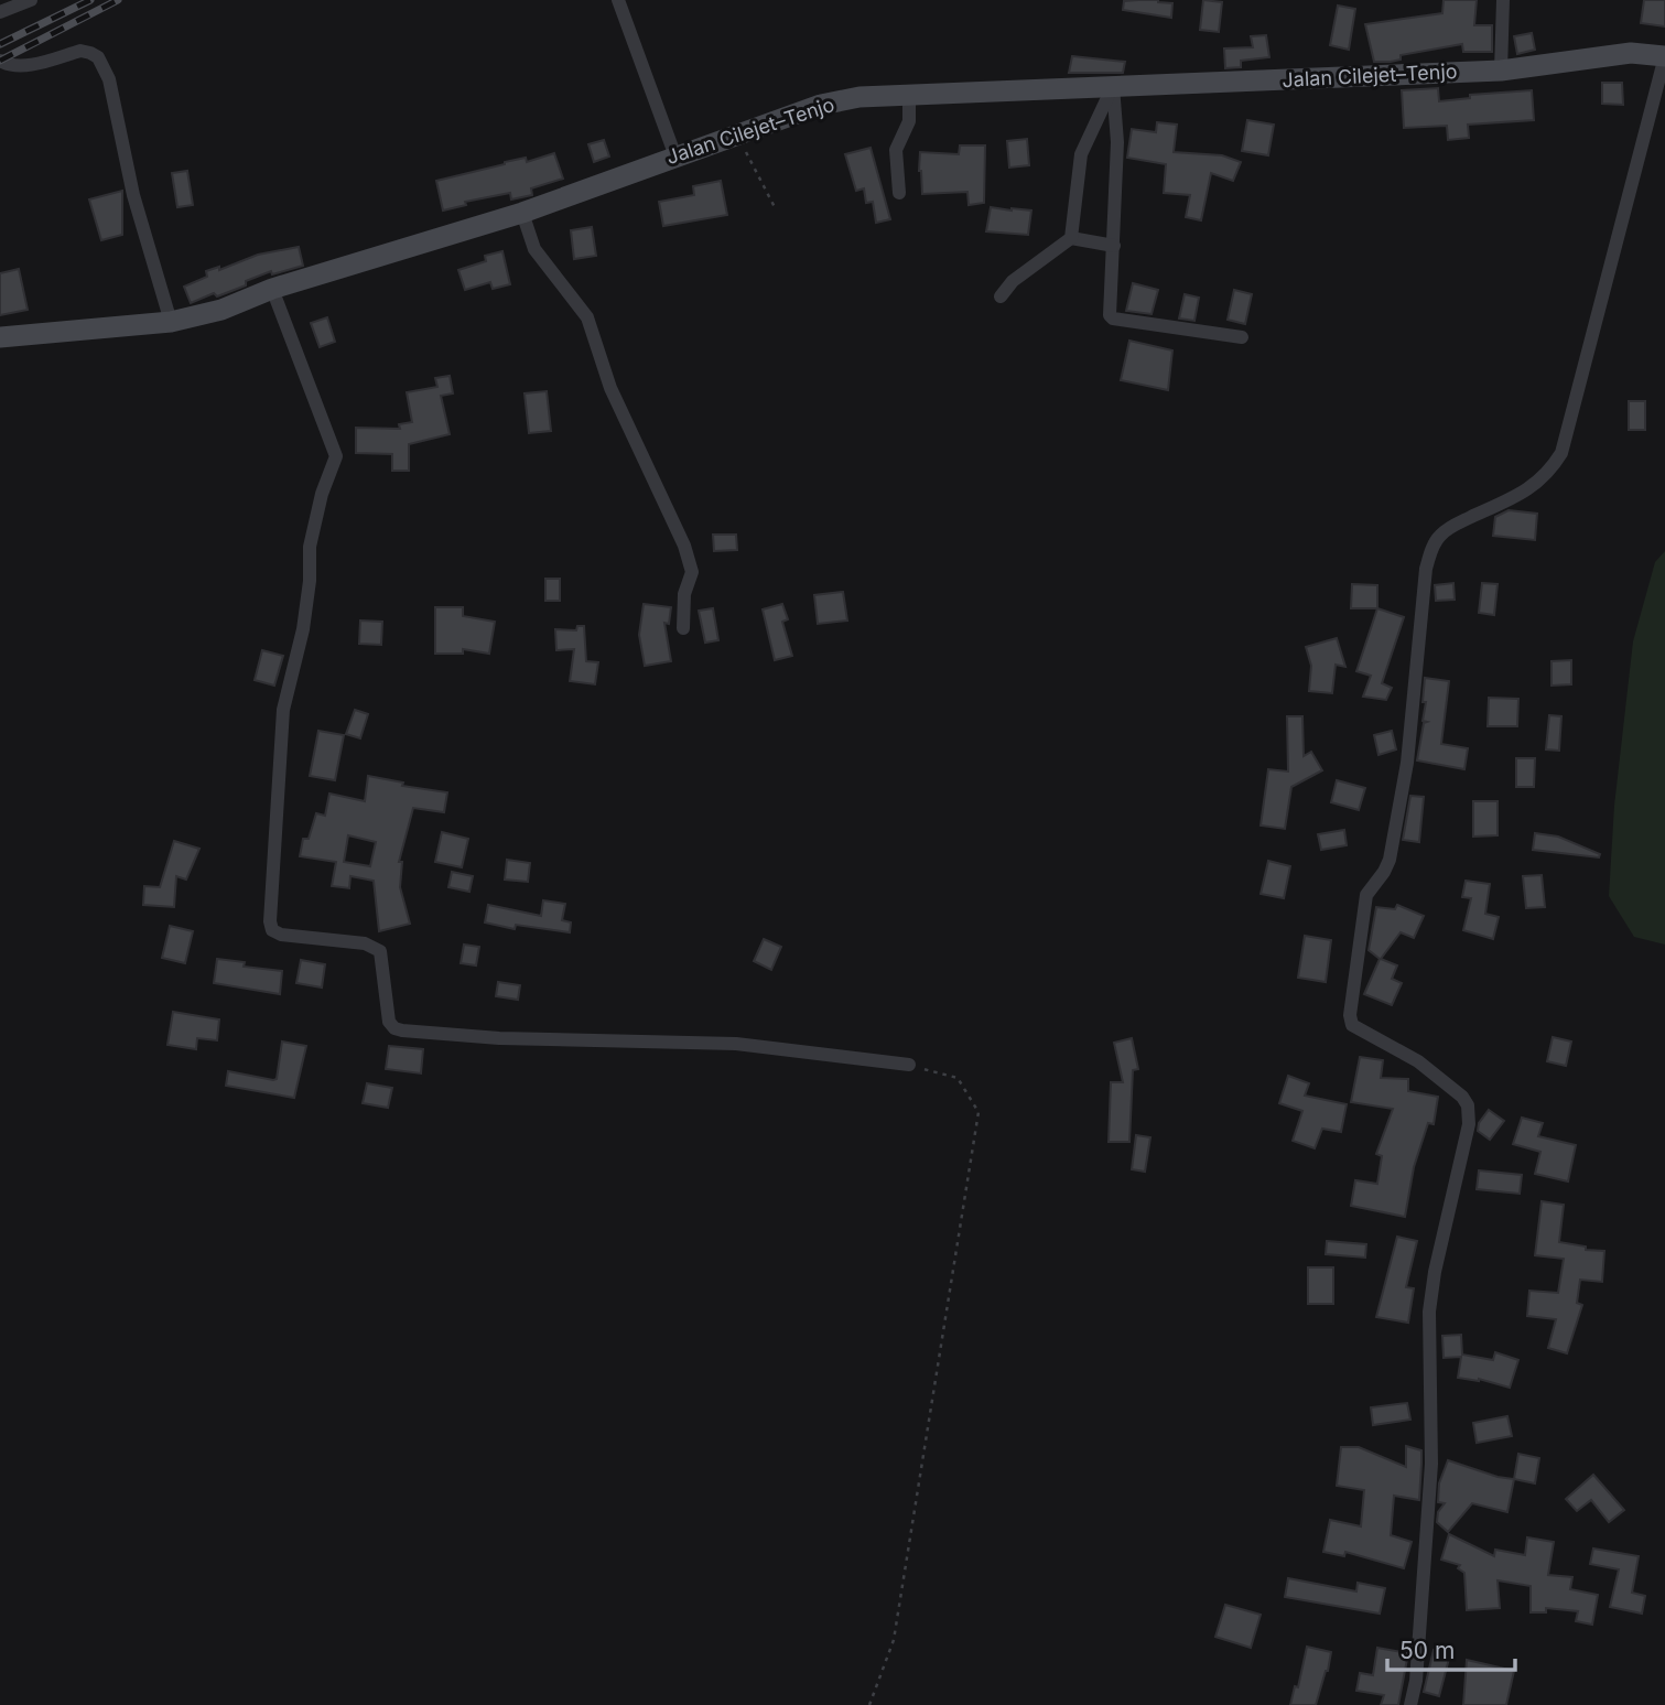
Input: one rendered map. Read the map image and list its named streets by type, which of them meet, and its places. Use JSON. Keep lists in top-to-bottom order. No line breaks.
{"streets":{"main road":["Jalan Cilejet–Tenjo"]},"scale_bar":"50 m"}
